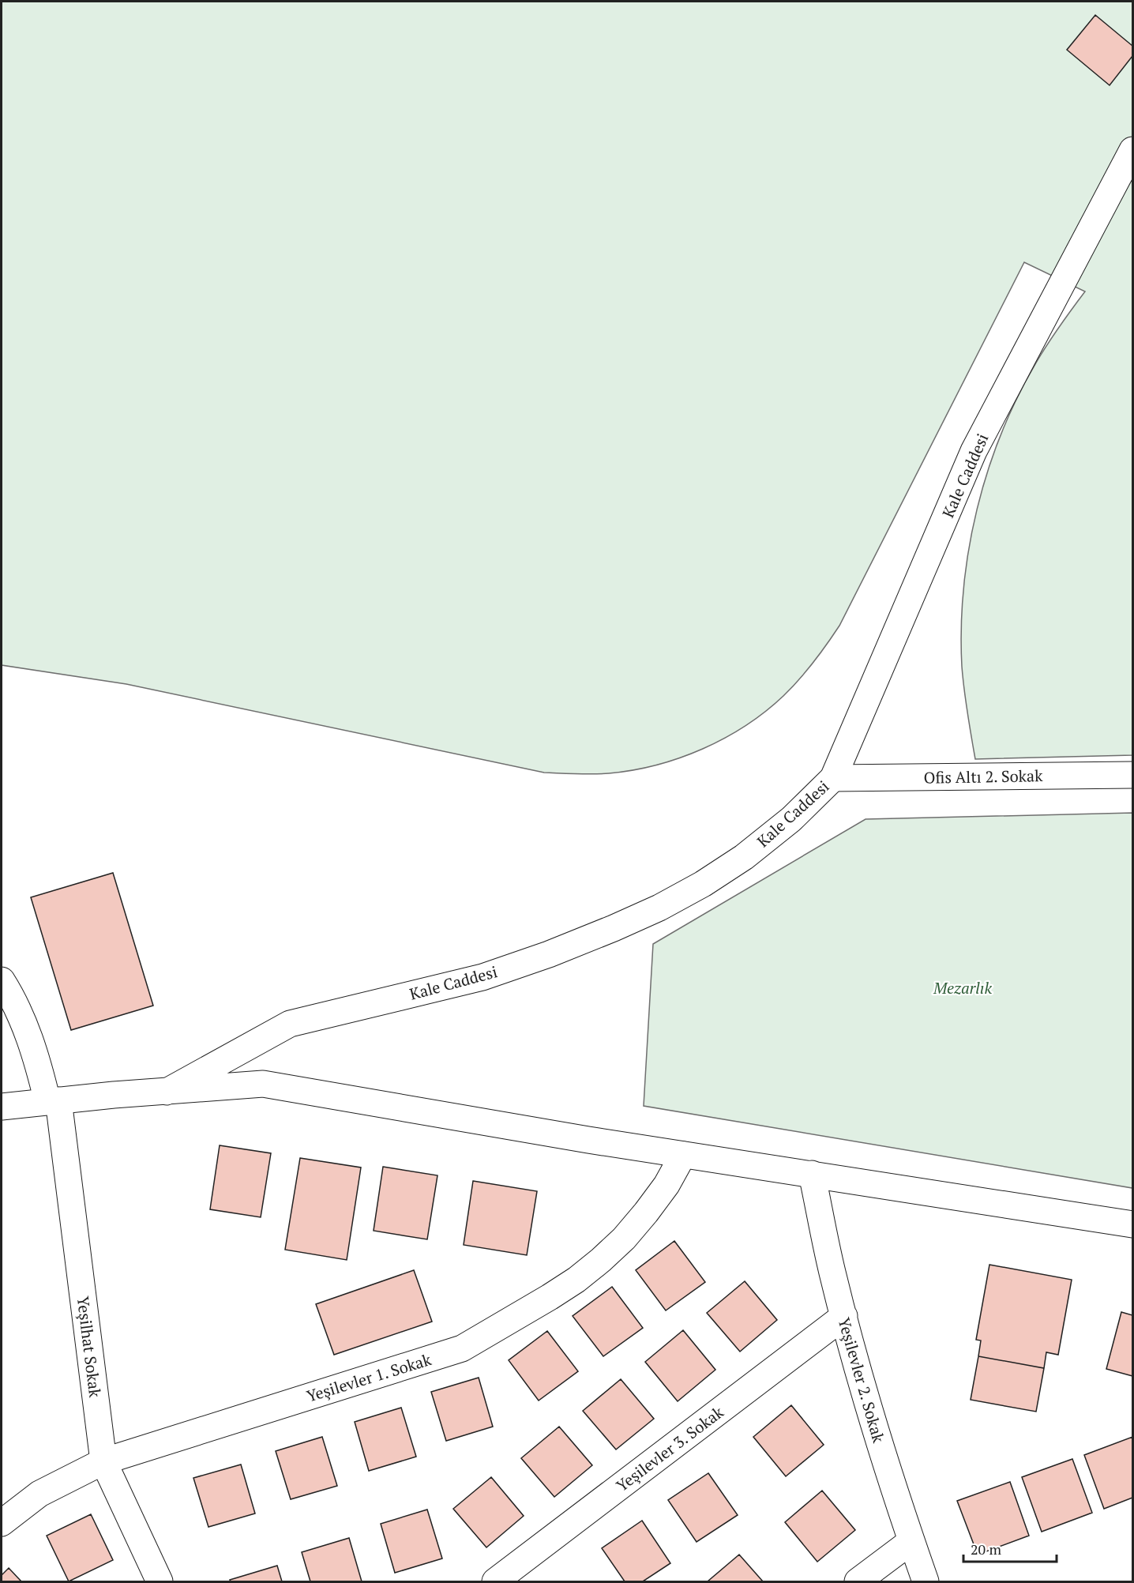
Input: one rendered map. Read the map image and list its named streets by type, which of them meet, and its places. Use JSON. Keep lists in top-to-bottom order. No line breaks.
{"streets":{"street":["Kale Caddesi","Ofis Altı 2. Sokak","Yeşilhat Sokak","Yeşilevler 1. Sokak","Yeşilevler 2. Sokak","Yeşilevler 3. Sokak"]},"crossings":[["Kale Caddesi","Ofis Altı 2. Sokak"],["Yeşilhat Sokak","Yeşilevler 1. Sokak"],["Yeşilevler 2. Sokak","Yeşilevler 3. Sokak"]],"parks":["Mezarlık"],"scale_bar":"20 m"}
